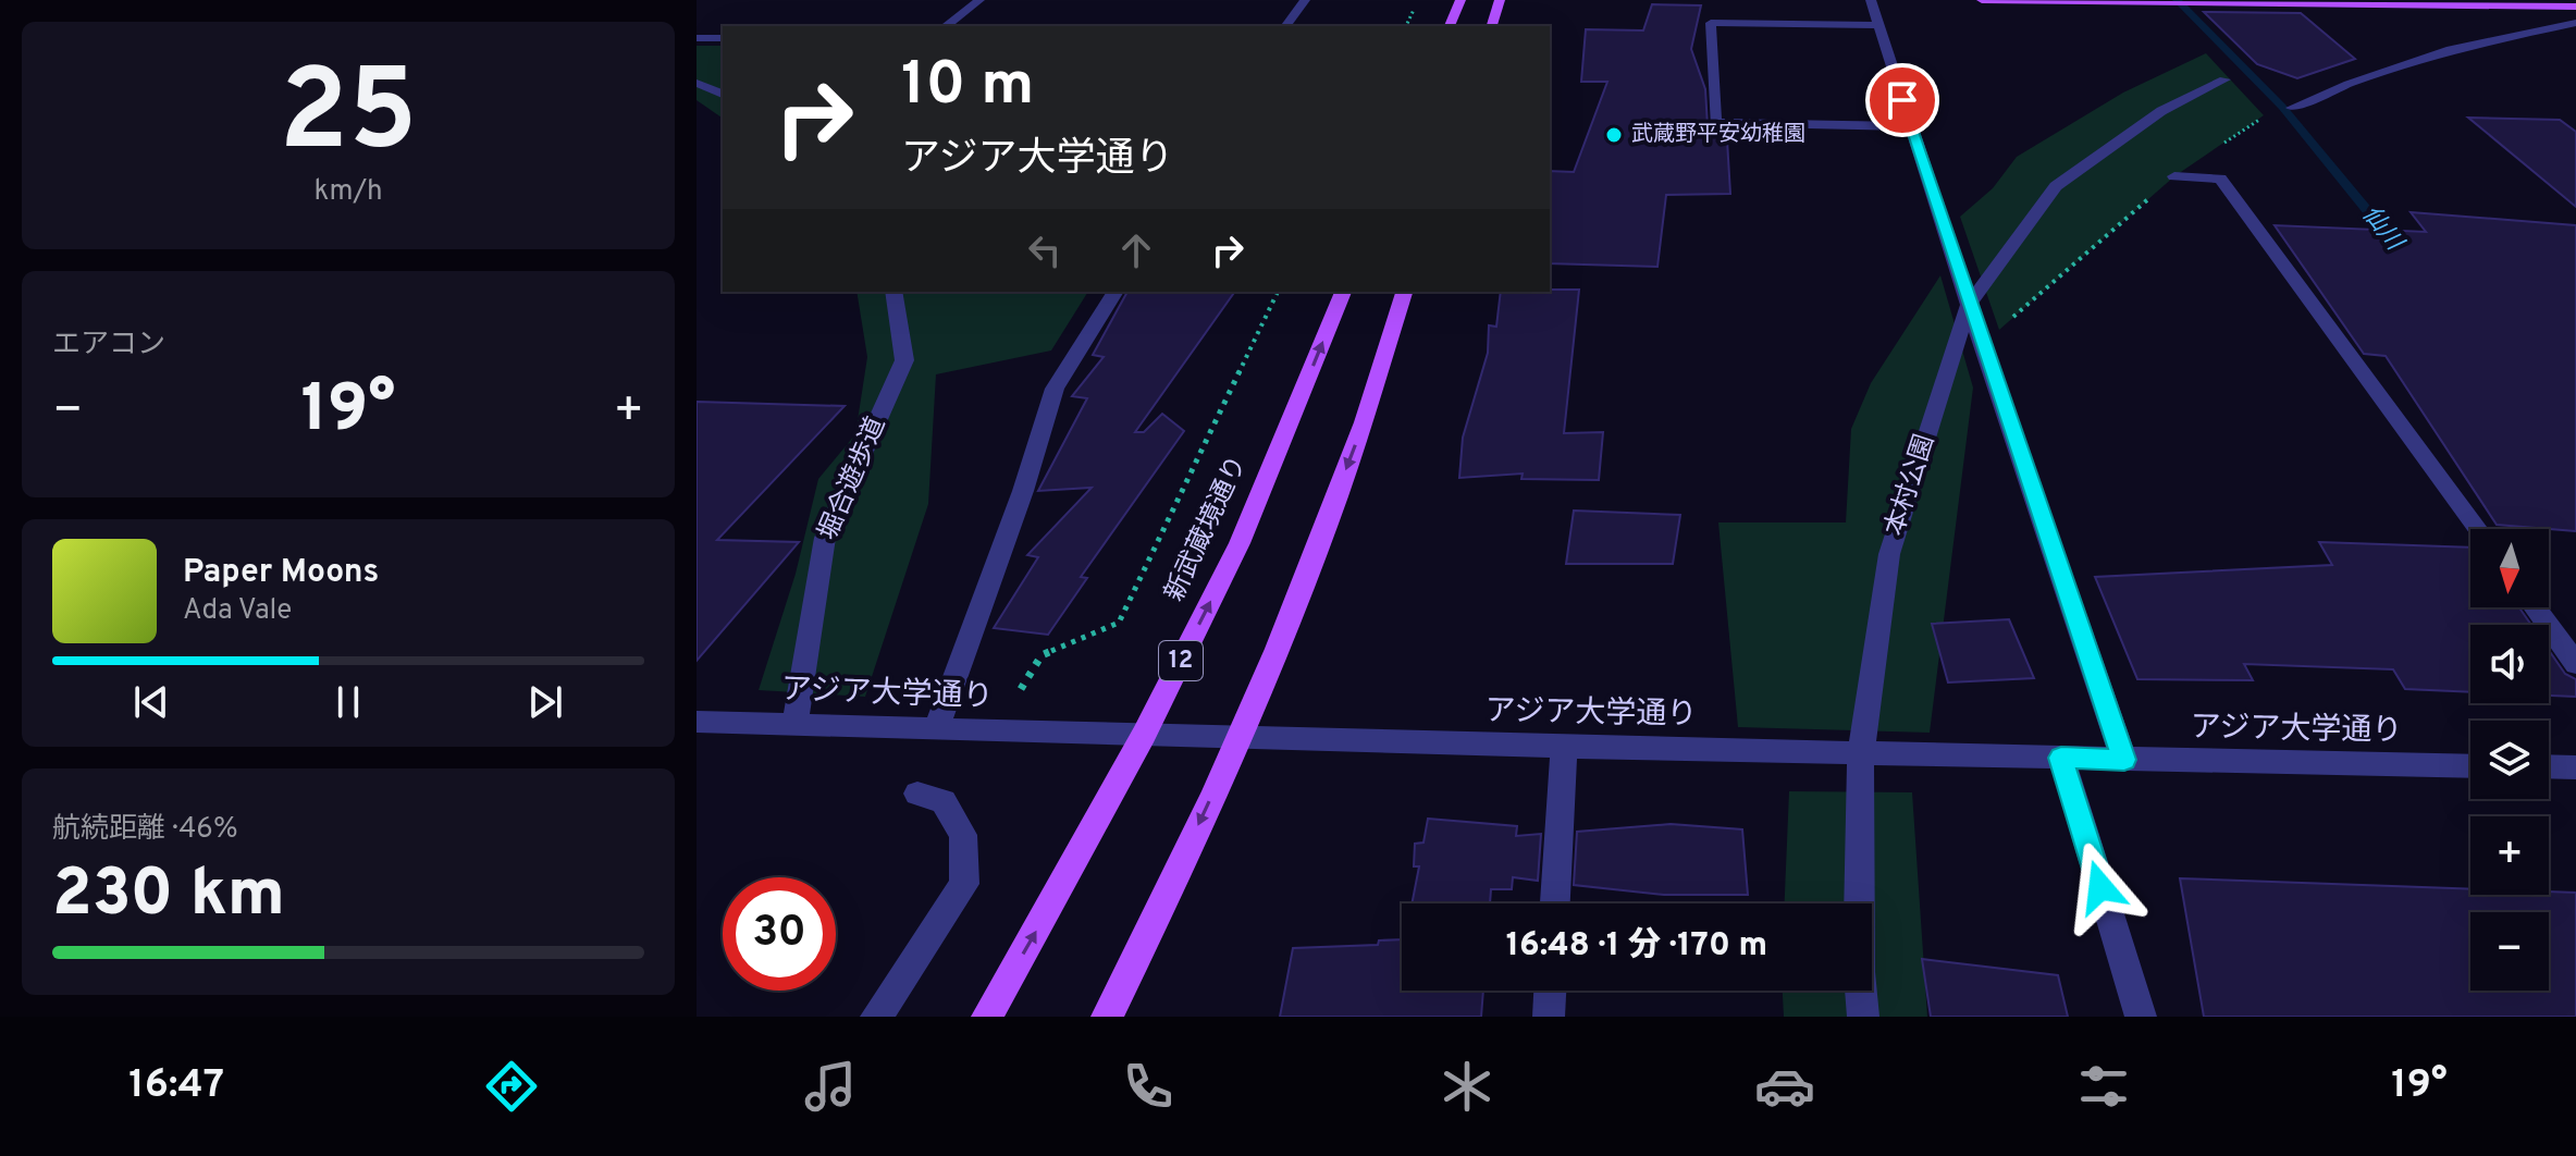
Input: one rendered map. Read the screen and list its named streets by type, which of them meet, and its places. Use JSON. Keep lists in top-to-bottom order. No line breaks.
{"streets":{"main road":["新武蔵境通り","12"],"street":["堀合遊歩道","本村公園","アジア大学通り"]},"crossings":[["堀合遊歩道","アジア大学通り"],["本村公園","アジア大学通り"],["新武蔵境通り","アジア大学通り"]],"water":["仙川"],"places":["武蔵野平安幼稚園"],"north":"bottom","page":{"tile":[["25","km/h"],"エアコン",["航続距離 · 46%","230 km"]],"turn":["10 m","アジア大学通り"],"heat":["−","19°","+"],"map_buttons":["+","−"],"song":["Paper Moons","Ada Vale"],"limit":"30","trip":"16:48 · 1 分 · 170 m","tabs":["16:47","19°"]}}
